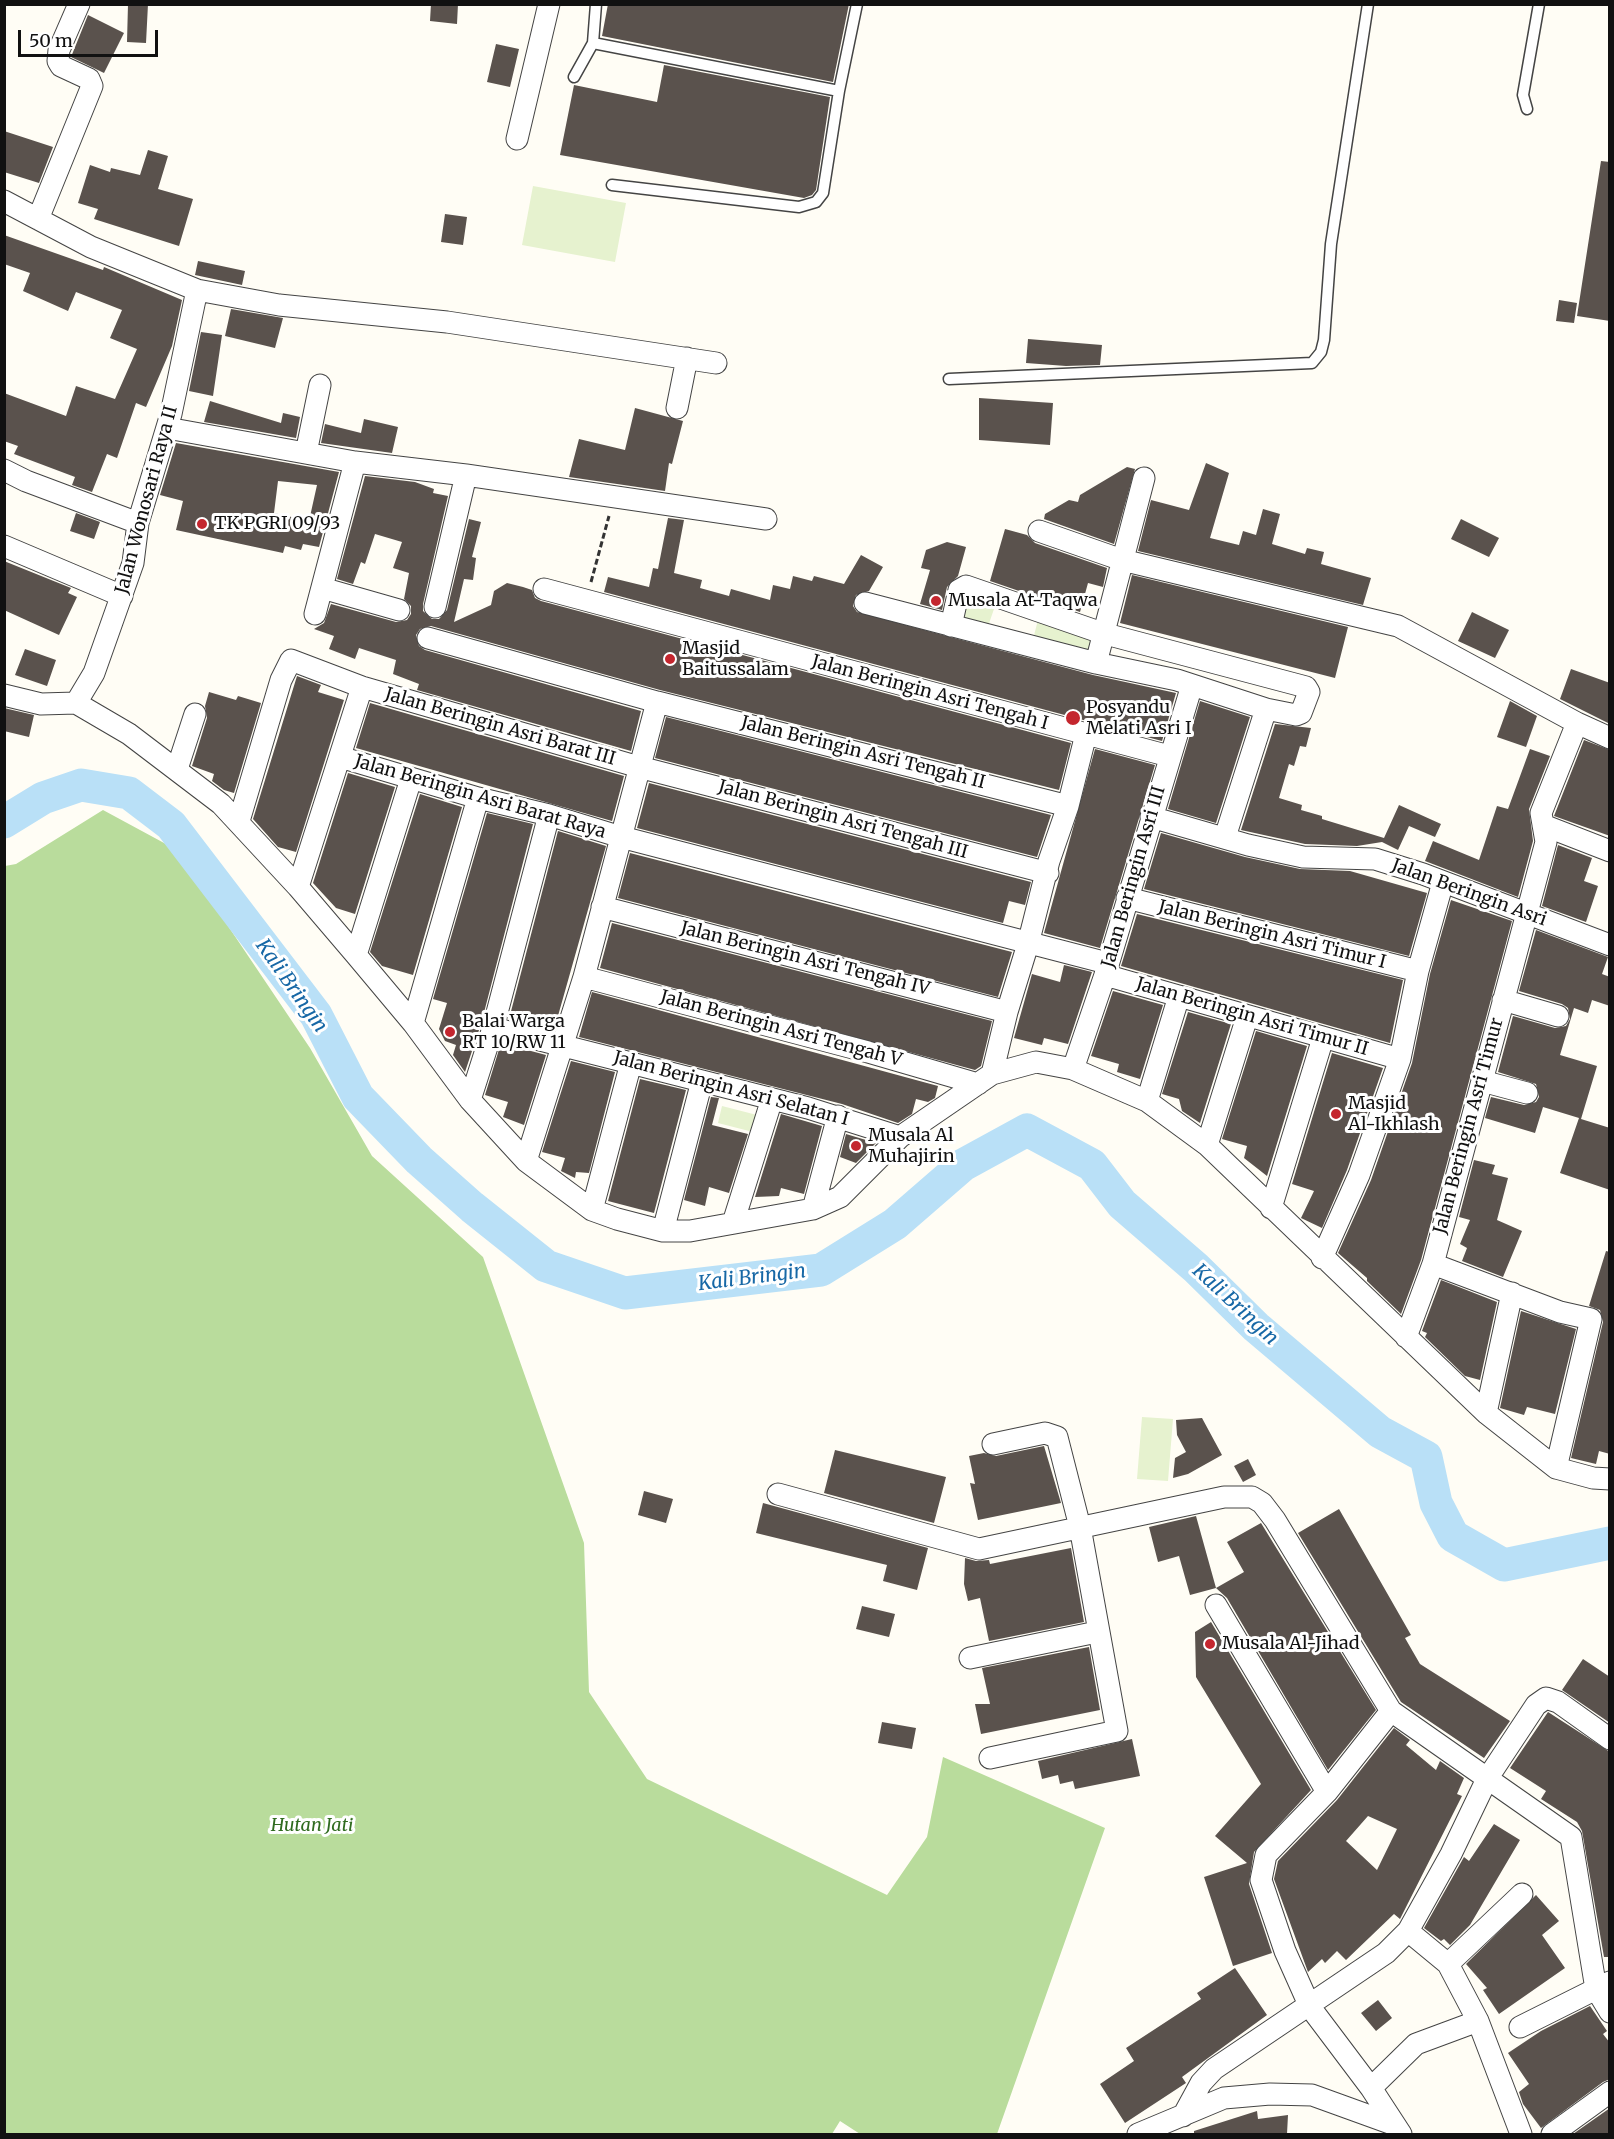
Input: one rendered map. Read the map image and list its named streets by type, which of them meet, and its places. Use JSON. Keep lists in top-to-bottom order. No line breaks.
{"streets":{"street":["Jalan Wonosari Raya II","Jalan Beringin Asri Tengah I","Jalan Beringin Asri Barat III","Jalan Beringin Asri Tengah II","Jalan Beringin Asri Barat Raya","Jalan Beringin Asri Tengah III","Jalan Beringin Asri III","Jalan Beringin Asri","Jalan Beringin Asri Timur I","Jalan Beringin Asri Tengah IV","Jalan Beringin Asri Timur II","Jalan Beringin Asri Tengah V","Jalan Beringin Asri Selatan I","Jalan Beringin Asri Timur"]},"crossings":[["Jalan Beringin Asri Tengah I","Jalan Beringin Asri III"],["Jalan Beringin Asri Barat III","Jalan Beringin Asri Tengah III"],["Jalan Beringin Asri Barat Raya","Jalan Beringin Asri Timur II"],["Jalan Beringin Asri III","Jalan Beringin Asri"],["Jalan Beringin Asri III","Jalan Beringin Asri Timur I"],["Jalan Beringin Asri III","Jalan Beringin Asri Timur II"],["Jalan Beringin Asri","Jalan Beringin Asri Timur"]],"water":["Kali Bringin"],"parks":["Hutan Jati"],"places":["TK PGRI 09/93","Musala At-Taqwa","Masjid Baitussalam","Posyandu Melati Asri I","Balai Warga RT 10/RW 11","Masjid Al-Ikhlash","Musala Al Muhajirin","Musala Al-Jihad"],"scale_bar":"50 m"}
